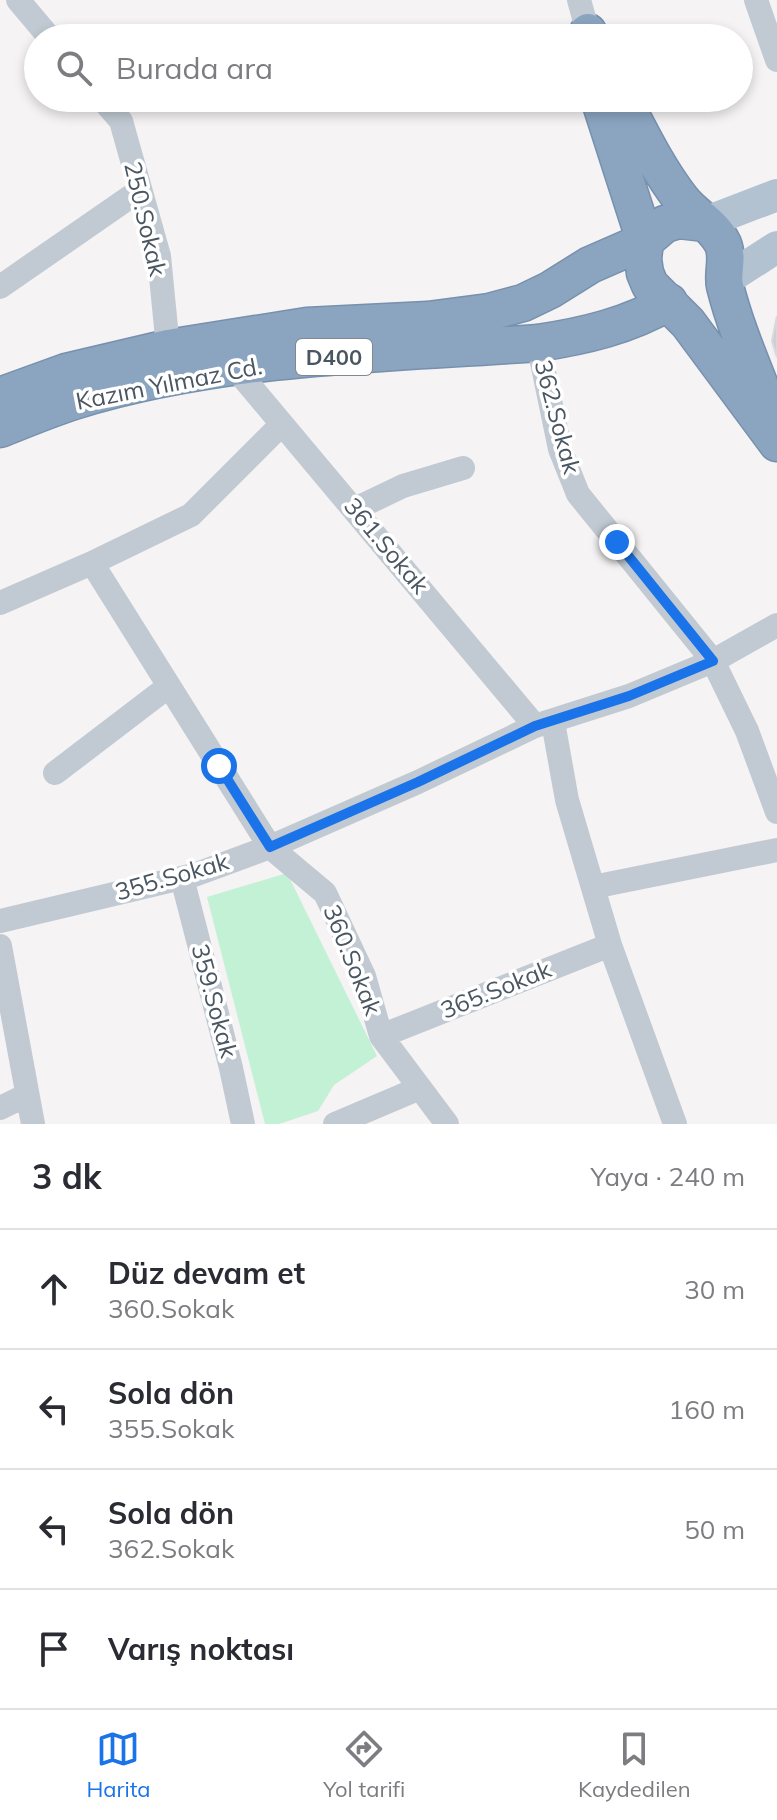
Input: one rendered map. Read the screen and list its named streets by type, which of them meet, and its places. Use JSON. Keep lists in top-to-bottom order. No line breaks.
{"streets":{"highway":["D400","Kazım Yılmaz Cd."],"street":["250.Sokak","362.Sokak","361.Sokak","355.Sokak","360.Sokak","365.Sokak","359.Sokak"]},"crossings":[["250.Sokak","Kazım Yılmaz Cd."],["D400","Kazım Yılmaz Cd."],["Kazım Yılmaz Cd.","362.Sokak"],["Kazım Yılmaz Cd.","361.Sokak"],["362.Sokak","355.Sokak"],["361.Sokak","355.Sokak"],["361.Sokak","365.Sokak"],["355.Sokak","360.Sokak"],["355.Sokak","359.Sokak"],["360.Sokak","365.Sokak"]],"page":{"search":"Burada ara","heading":["3 dk","Yaya · 240 m"],"list":[["Düz devam et","360.Sokak","30 m"],["Sola dön","355.Sokak","160 m"],["Sola dön","362.Sokak","50 m"],"Varış noktası"],"nav":["Harita","Yol tarifi","Kaydedilen"]}}
